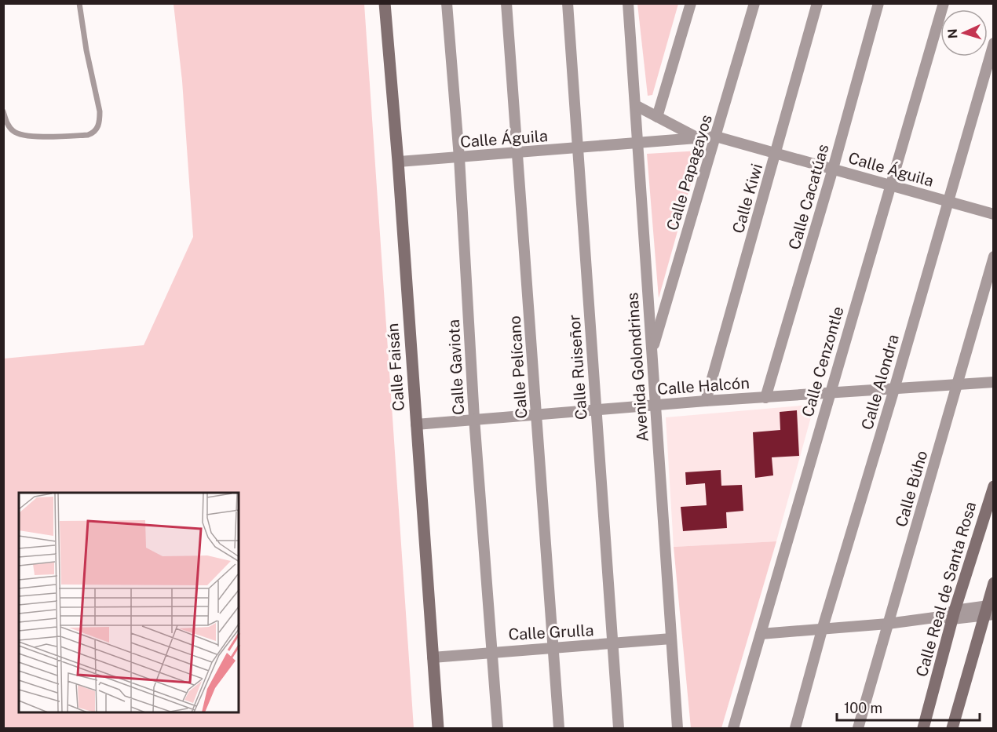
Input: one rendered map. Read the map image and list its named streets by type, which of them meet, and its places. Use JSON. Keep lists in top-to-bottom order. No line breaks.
{"streets":{"street":["Calle Águila","Calle Papagayos","Calle Cacatúas","Calle Kiwi","Calle Cenzontle","Calle Faisán","Calle Gaviota","Calle Pelícano","Calle Ruiseñor","Avenida Golondrinas","Calle Alondra","Calle Halcón","Calle Búho","Calle Real de Santa Rosa","Calle Grulla"]},"crossings":[["Calle Águila","Calle Papagayos"],["Calle Águila","Calle Cacatúas"],["Calle Águila","Calle Kiwi"],["Calle Águila","Calle Cenzontle"],["Calle Águila","Calle Faisán"],["Calle Águila","Calle Gaviota"],["Calle Águila","Calle Pelícano"],["Calle Águila","Calle Ruiseñor"],["Calle Águila","Avenida Golondrinas"],["Calle Águila","Calle Alondra"],["Calle Papagayos","Avenida Golondrinas"],["Calle Cacatúas","Calle Halcón"],["Calle Kiwi","Calle Halcón"],["Calle Cenzontle","Calle Halcón"],["Calle Faisán","Calle Halcón"],["Calle Faisán","Calle Grulla"],["Calle Gaviota","Calle Halcón"],["Calle Gaviota","Calle Grulla"],["Calle Pelícano","Calle Halcón"],["Calle Pelícano","Calle Grulla"],["Calle Ruiseñor","Calle Halcón"],["Calle Ruiseñor","Calle Grulla"],["Avenida Golondrinas","Calle Halcón"],["Avenida Golondrinas","Calle Grulla"],["Calle Alondra","Calle Halcón"],["Calle Halcón","Calle Búho"]],"scale_bar":"100 m","north":"left"}
